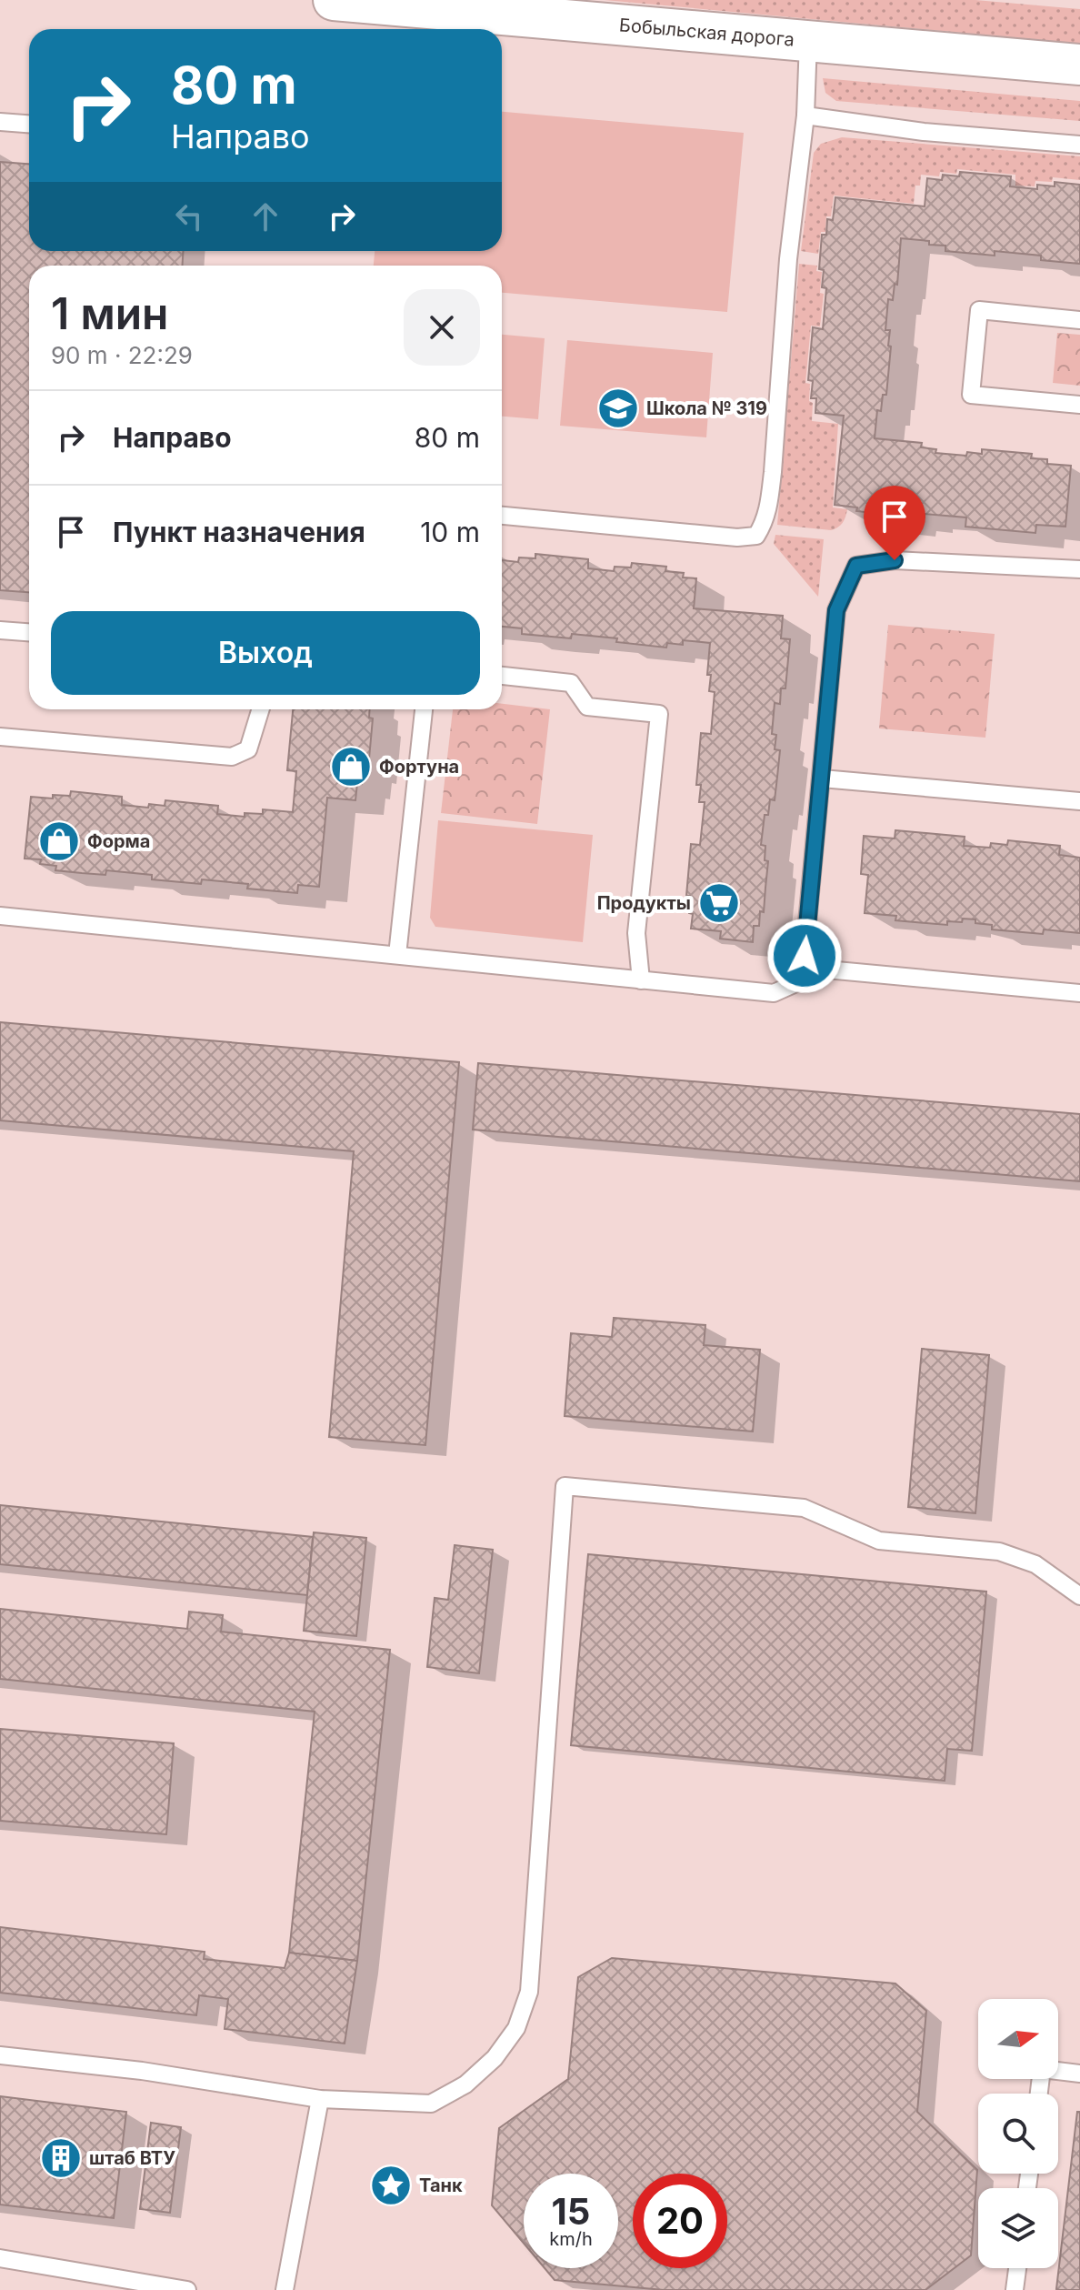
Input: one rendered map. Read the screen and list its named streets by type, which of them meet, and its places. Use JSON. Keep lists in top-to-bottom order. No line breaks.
{"streets":{"street":["Бобыльская дорога"]},"places":{"school or university":["Школа № 319"],"shop":["Фортуна","Форма"],"supermarket":["Продукты"],"building":["штаб ВТУ"],"place":["Танк"]},"north":"right","page":{"turn":["80 m","Направо"],"heading":["1 мин","90 m · 22:29"],"list":[{"name":"Направо","value":"80 m"},{"name":"Пункт назначения","value":"10 m"}],"buttons":"Выход","speed":"15 km/h","limit":"20"}}
